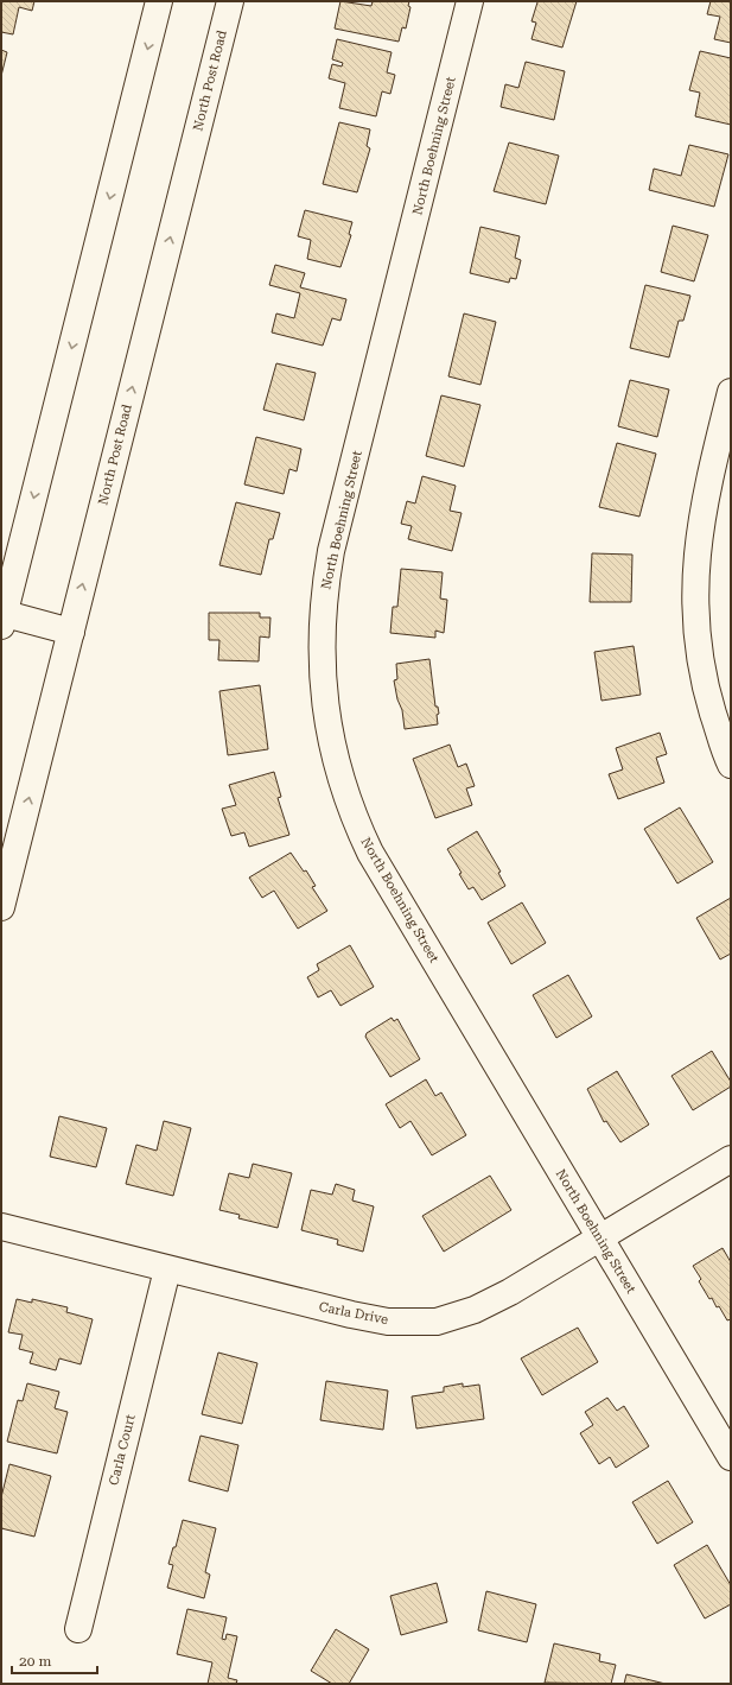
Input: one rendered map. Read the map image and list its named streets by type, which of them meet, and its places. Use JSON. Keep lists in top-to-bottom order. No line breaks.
{"streets":{"street":["North Post Road","North Boehning Street","Carla Drive","Carla Court"]},"crossings":[["North Boehning Street","Carla Drive"],["Carla Drive","Carla Court"]],"scale_bar":"20 m"}
